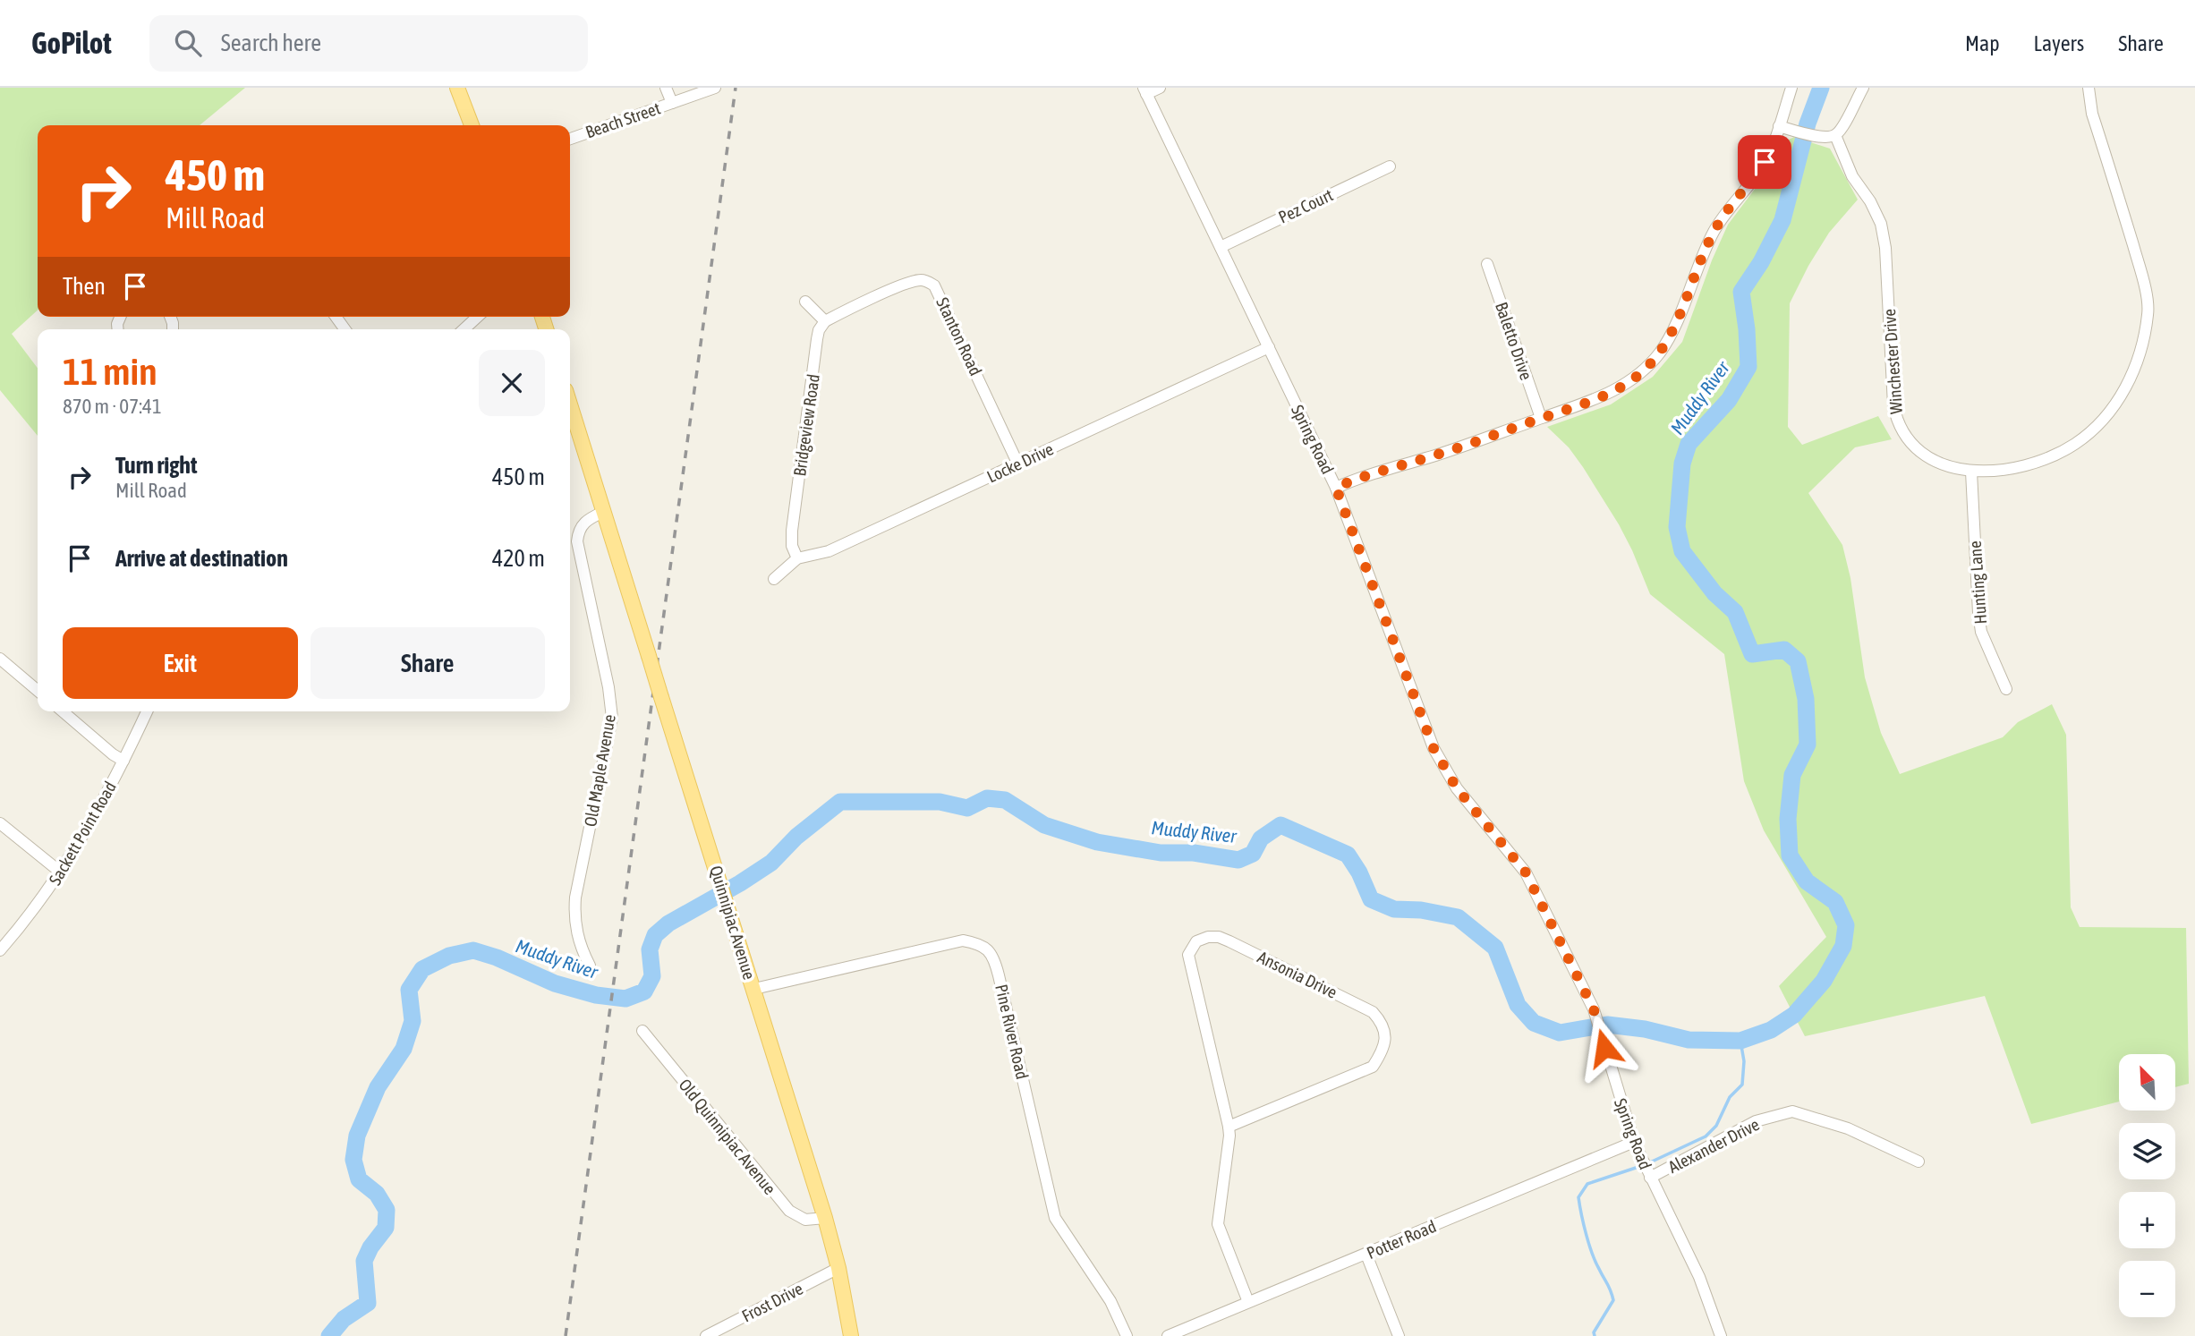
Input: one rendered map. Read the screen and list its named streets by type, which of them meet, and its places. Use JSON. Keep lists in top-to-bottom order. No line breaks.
{"streets":{"main road":["Quinnipiac Avenue"],"street":["Beach Street","Pez Court","Stanton Road","Baletto Drive","Winchester Drive","Bridgeview Road","Spring Road","Locke Drive","Hunting Lane","Old Maple Avenue","Sackett Point Road","Ansonia Drive","Pine River Road","Old Quinnipiac Avenue","Alexander Drive","Potter Road","Frost Drive"]},"crossings":[["Pez Court","Spring Road"],["Stanton Road","Bridgeview Road"],["Stanton Road","Locke Drive"],["Winchester Drive","Hunting Lane"],["Bridgeview Road","Locke Drive"],["Spring Road","Locke Drive"],["Spring Road","Alexander Drive"],["Spring Road","Potter Road"],["Old Maple Avenue","Quinnipiac Avenue"],["Quinnipiac Avenue","Pine River Road"],["Quinnipiac Avenue","Old Quinnipiac Avenue"],["Quinnipiac Avenue","Frost Drive"],["Ansonia Drive","Potter Road"]],"water":["Muddy River"],"north":"top left","page":{"header":"GoPilot","search":"Search here","nav":["Map","Layers","Share"],"turn":["450 m","Mill Road"],"then":"Then","heading":["11 min","870 m · 07:41"],"list":[{"name":"Turn right","note":"Mill Road","value":"450 m"},{"name":"Arrive at destination","value":"420 m"}],"buttons":["Exit","Share"],"map_buttons":["+","−"]}}
